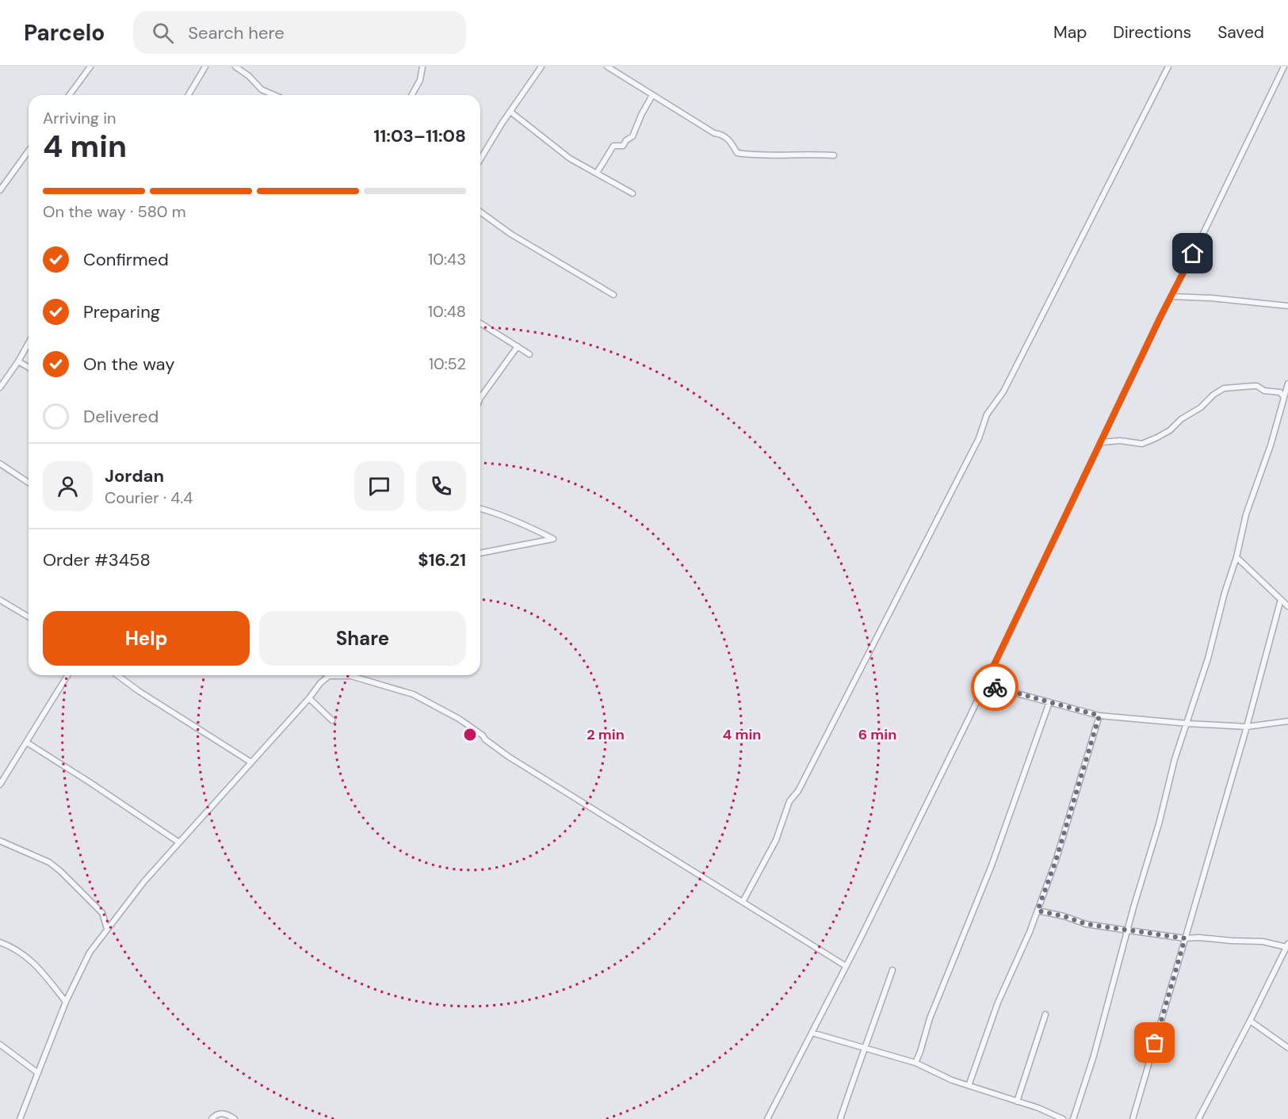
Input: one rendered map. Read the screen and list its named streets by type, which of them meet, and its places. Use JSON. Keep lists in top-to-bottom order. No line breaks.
{"page":{"header":"Parcelo","search":"Search here","nav":["Map","Directions","Saved"],"heading":["4 min","Arriving in","11:03–11:08"],"panel":["Jordan","Courier · 4.4","Order #3458","$16.21"],"bar":"On the way · 580 m","list":[["Confirmed","10:43"],["Preparing","10:48"],["On the way","10:52"],"Delivered"],"buttons":["Help","Share"]},"rings":["2 min","4 min","6 min"]}
